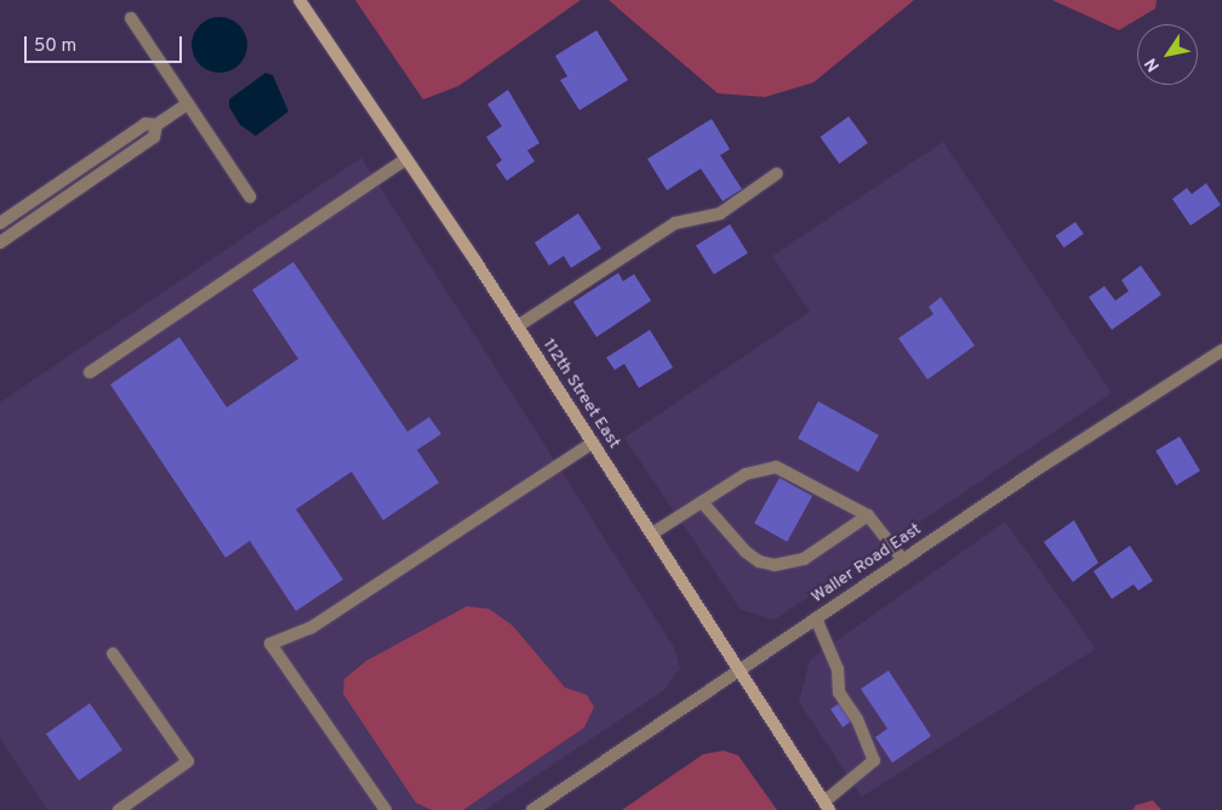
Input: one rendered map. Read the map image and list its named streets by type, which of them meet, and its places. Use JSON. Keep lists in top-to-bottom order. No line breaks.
{"streets":{"main road":["112th Street East"],"street":["Waller Road East"]},"crossings":[["112th Street East","Waller Road East"]],"scale_bar":"50 m","north":"bottom left"}
